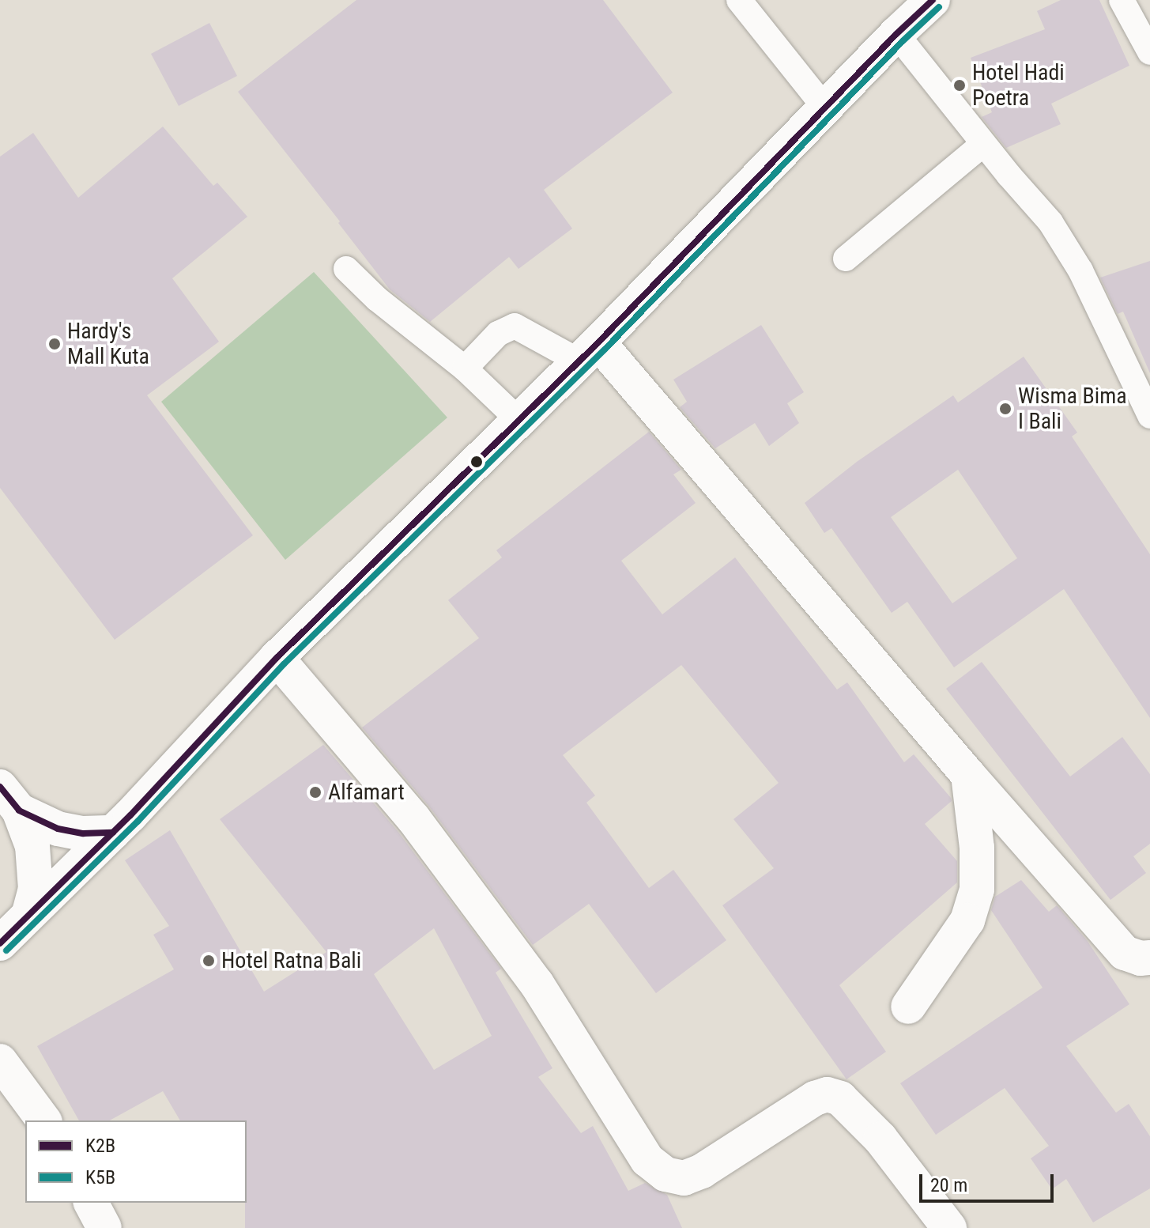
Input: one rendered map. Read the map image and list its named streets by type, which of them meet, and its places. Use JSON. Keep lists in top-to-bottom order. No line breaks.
{"places":["Hotel Hadi Poetra","Hardy's Mall Kuta","Wisma Bima I Bali","Alfamart","Hotel Ratna Bali"],"lines":["transit line K2B","transit line K5B"],"legend":["K2B","K5B"],"scale_bar":"20 m"}
